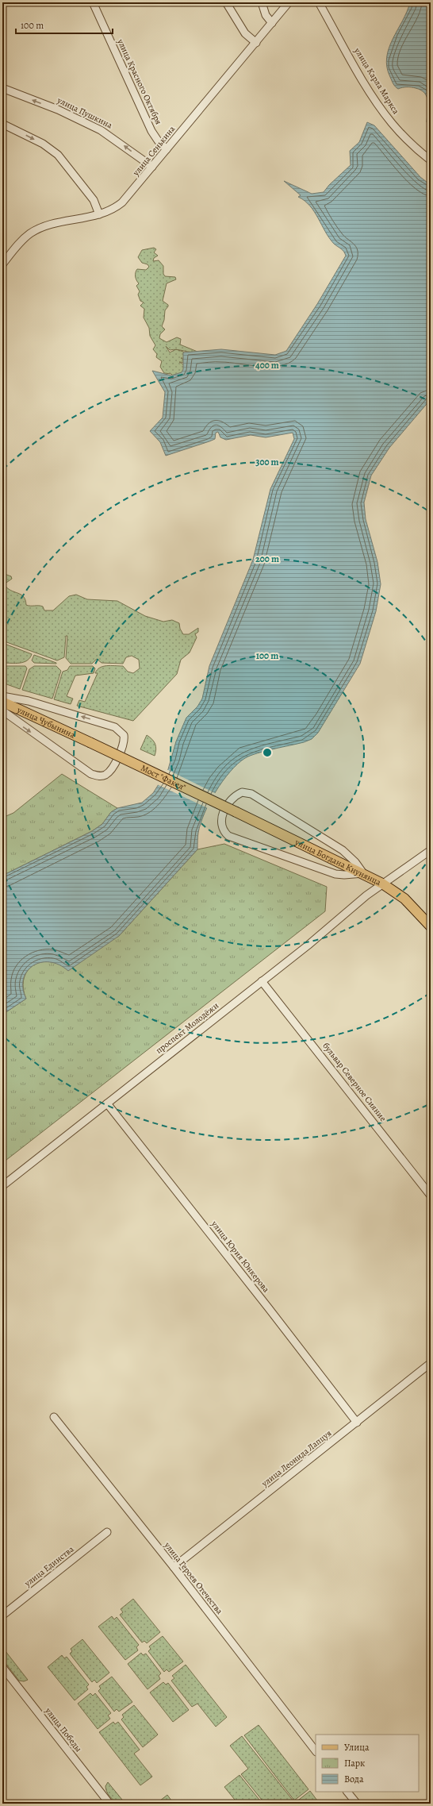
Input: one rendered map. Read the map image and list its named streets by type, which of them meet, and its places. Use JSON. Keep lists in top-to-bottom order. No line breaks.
{"streets":{"main road":["улица Чубынина","Мост \"Факел\"","улица Богдана Кнунянца"],"street":["улица Карла Маркса","улица Красного Октября","улица Пушкина","улица Сенькина","проспект Молодёжи","бульвар Северное Сияние","улица Юрия Юнкерова","улица Леонида Лапцуя","улица Единства","улица Героев Отечества","улица Победы"]},"crossings":[["улица Красного Октября","улица Сенькина"],["улица Пушкина","улица Сенькина"],["улица Чубынина","Мост \"Факел\""],["Мост \"Факел\"","улица Богдана Кнунянца"],["улица Богдана Кнунянца","проспект Молодёжи"],["проспект Молодёжи","бульвар Северное Сияние"],["проспект Молодёжи","улица Юрия Юнкерова"],["улица Юрия Юнкерова","улица Леонида Лапцуя"],["улица Леонида Лапцуя","улица Героев Отечества"]],"legend":["Улица","Парк","Вода"],"scale_bar":"100 m","rings":["400 m","300 m","200 m","100 m"]}
